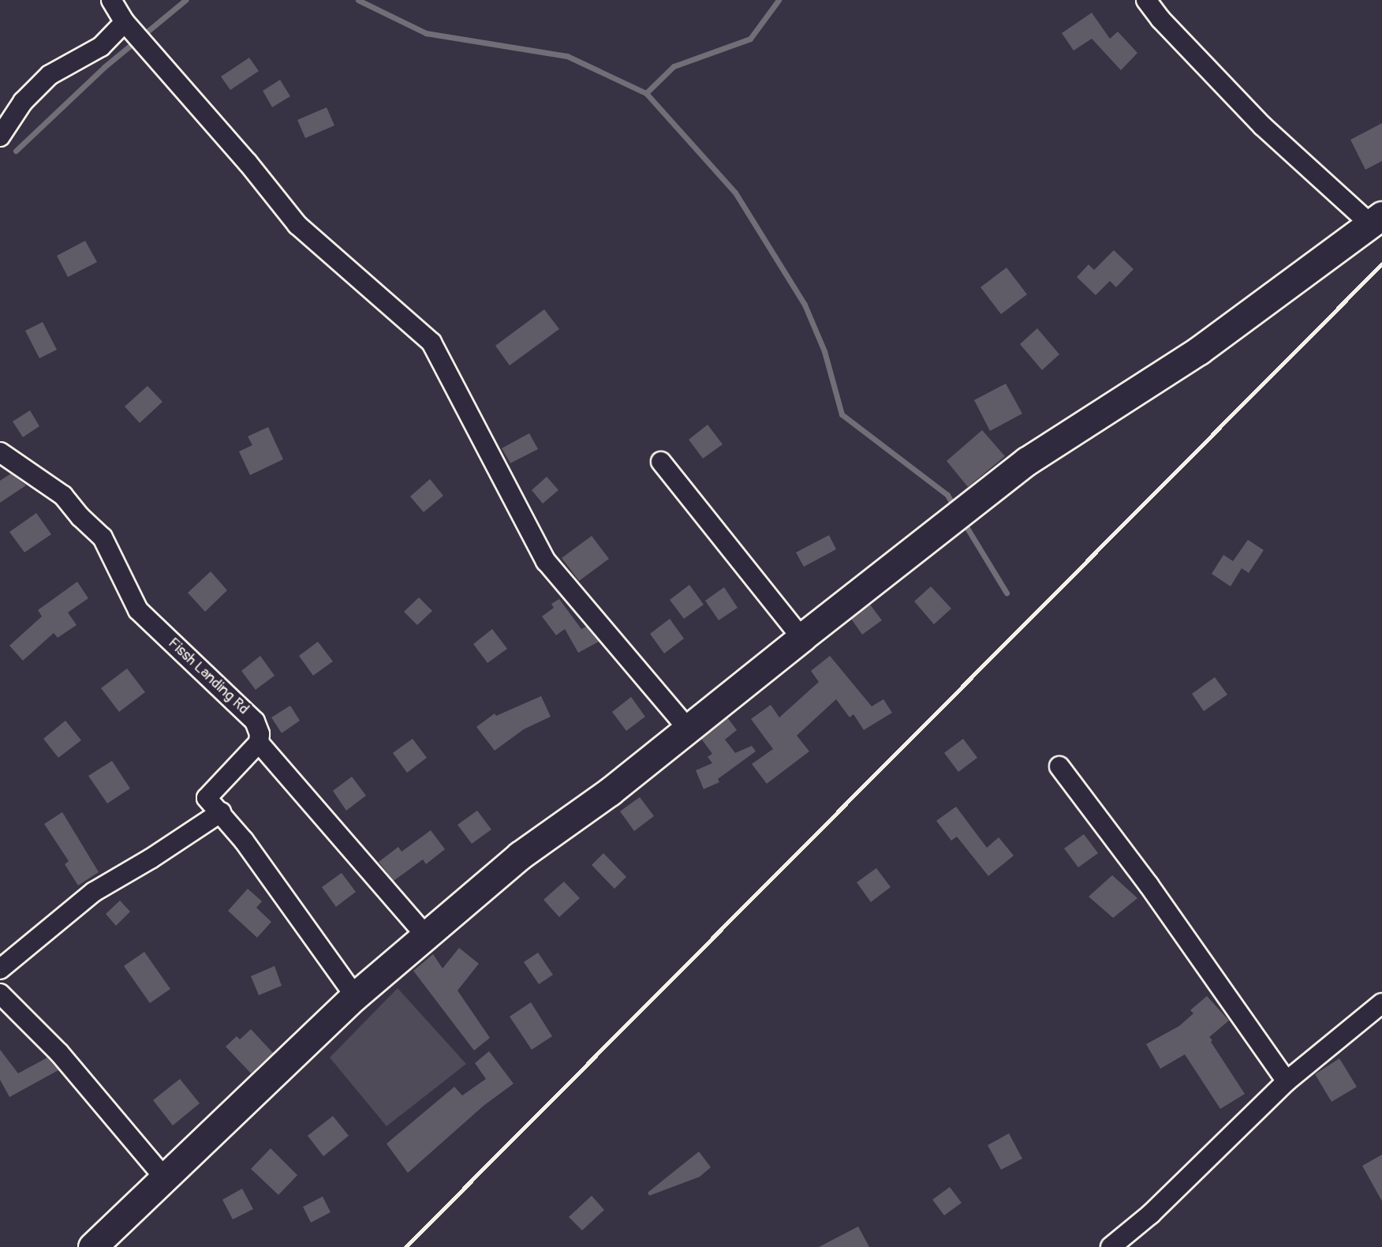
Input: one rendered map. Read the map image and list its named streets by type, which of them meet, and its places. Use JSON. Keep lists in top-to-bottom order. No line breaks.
{"streets":{"street":["Fissh Landing Rd"]}}
